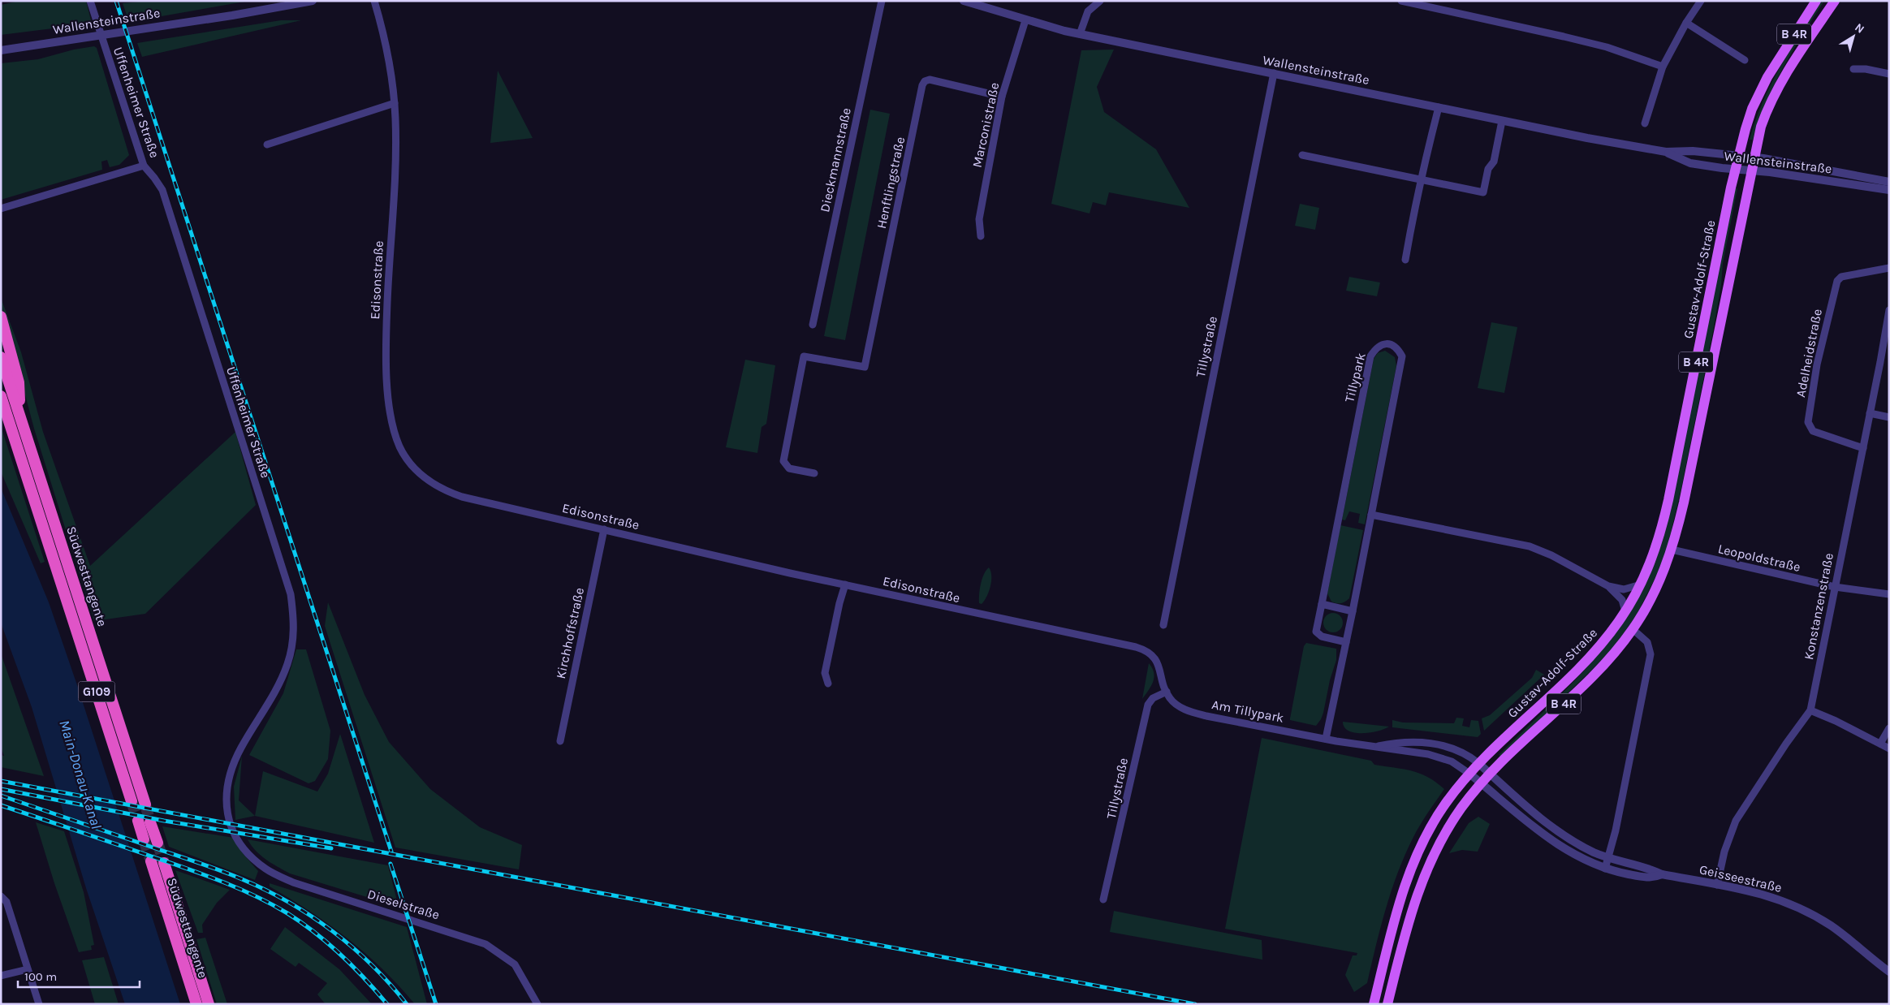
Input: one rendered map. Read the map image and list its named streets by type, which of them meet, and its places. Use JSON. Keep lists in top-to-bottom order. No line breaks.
{"streets":{"highway":["Südwesttangente","G109"],"main road":["B 4R","Gustav-Adolf-Straße"],"street":["Wallensteinstraße","Uffenheimer Straße","Marconistraße","Dieckmannstraße","Henftlingstraße","Edisonstraße","Tillystraße","Adelheidstraße","Tillypark","Leopoldstraße","Konstanzenstraße","Kirchhoffstraße","Am Tillypark","Geisseestraße","Dieselstraße"]},"crossings":[["Wallensteinstraße","B 4R"],["Wallensteinstraße","Marconistraße"],["Wallensteinstraße","Gustav-Adolf-Straße"],["Wallensteinstraße","Tillystraße"],["B 4R","Gustav-Adolf-Straße"],["B 4R","Leopoldstraße"],["B 4R","Geisseestraße"],["Uffenheimer Straße","Dieselstraße"],["Marconistraße","Henftlingstraße"],["Gustav-Adolf-Straße","Am Tillypark"],["Gustav-Adolf-Straße","Geisseestraße"],["Edisonstraße","Kirchhoffstraße"],["Edisonstraße","Am Tillypark"],["Tillystraße","Am Tillypark"],["Adelheidstraße","Konstanzenstraße"],["Tillypark","Am Tillypark"],["Leopoldstraße","Konstanzenstraße"],["Konstanzenstraße","Geisseestraße"],["Am Tillypark","Geisseestraße"]],"water":["Main-Donau-Kanal"],"scale_bar":"100 m","north":"top right"}
